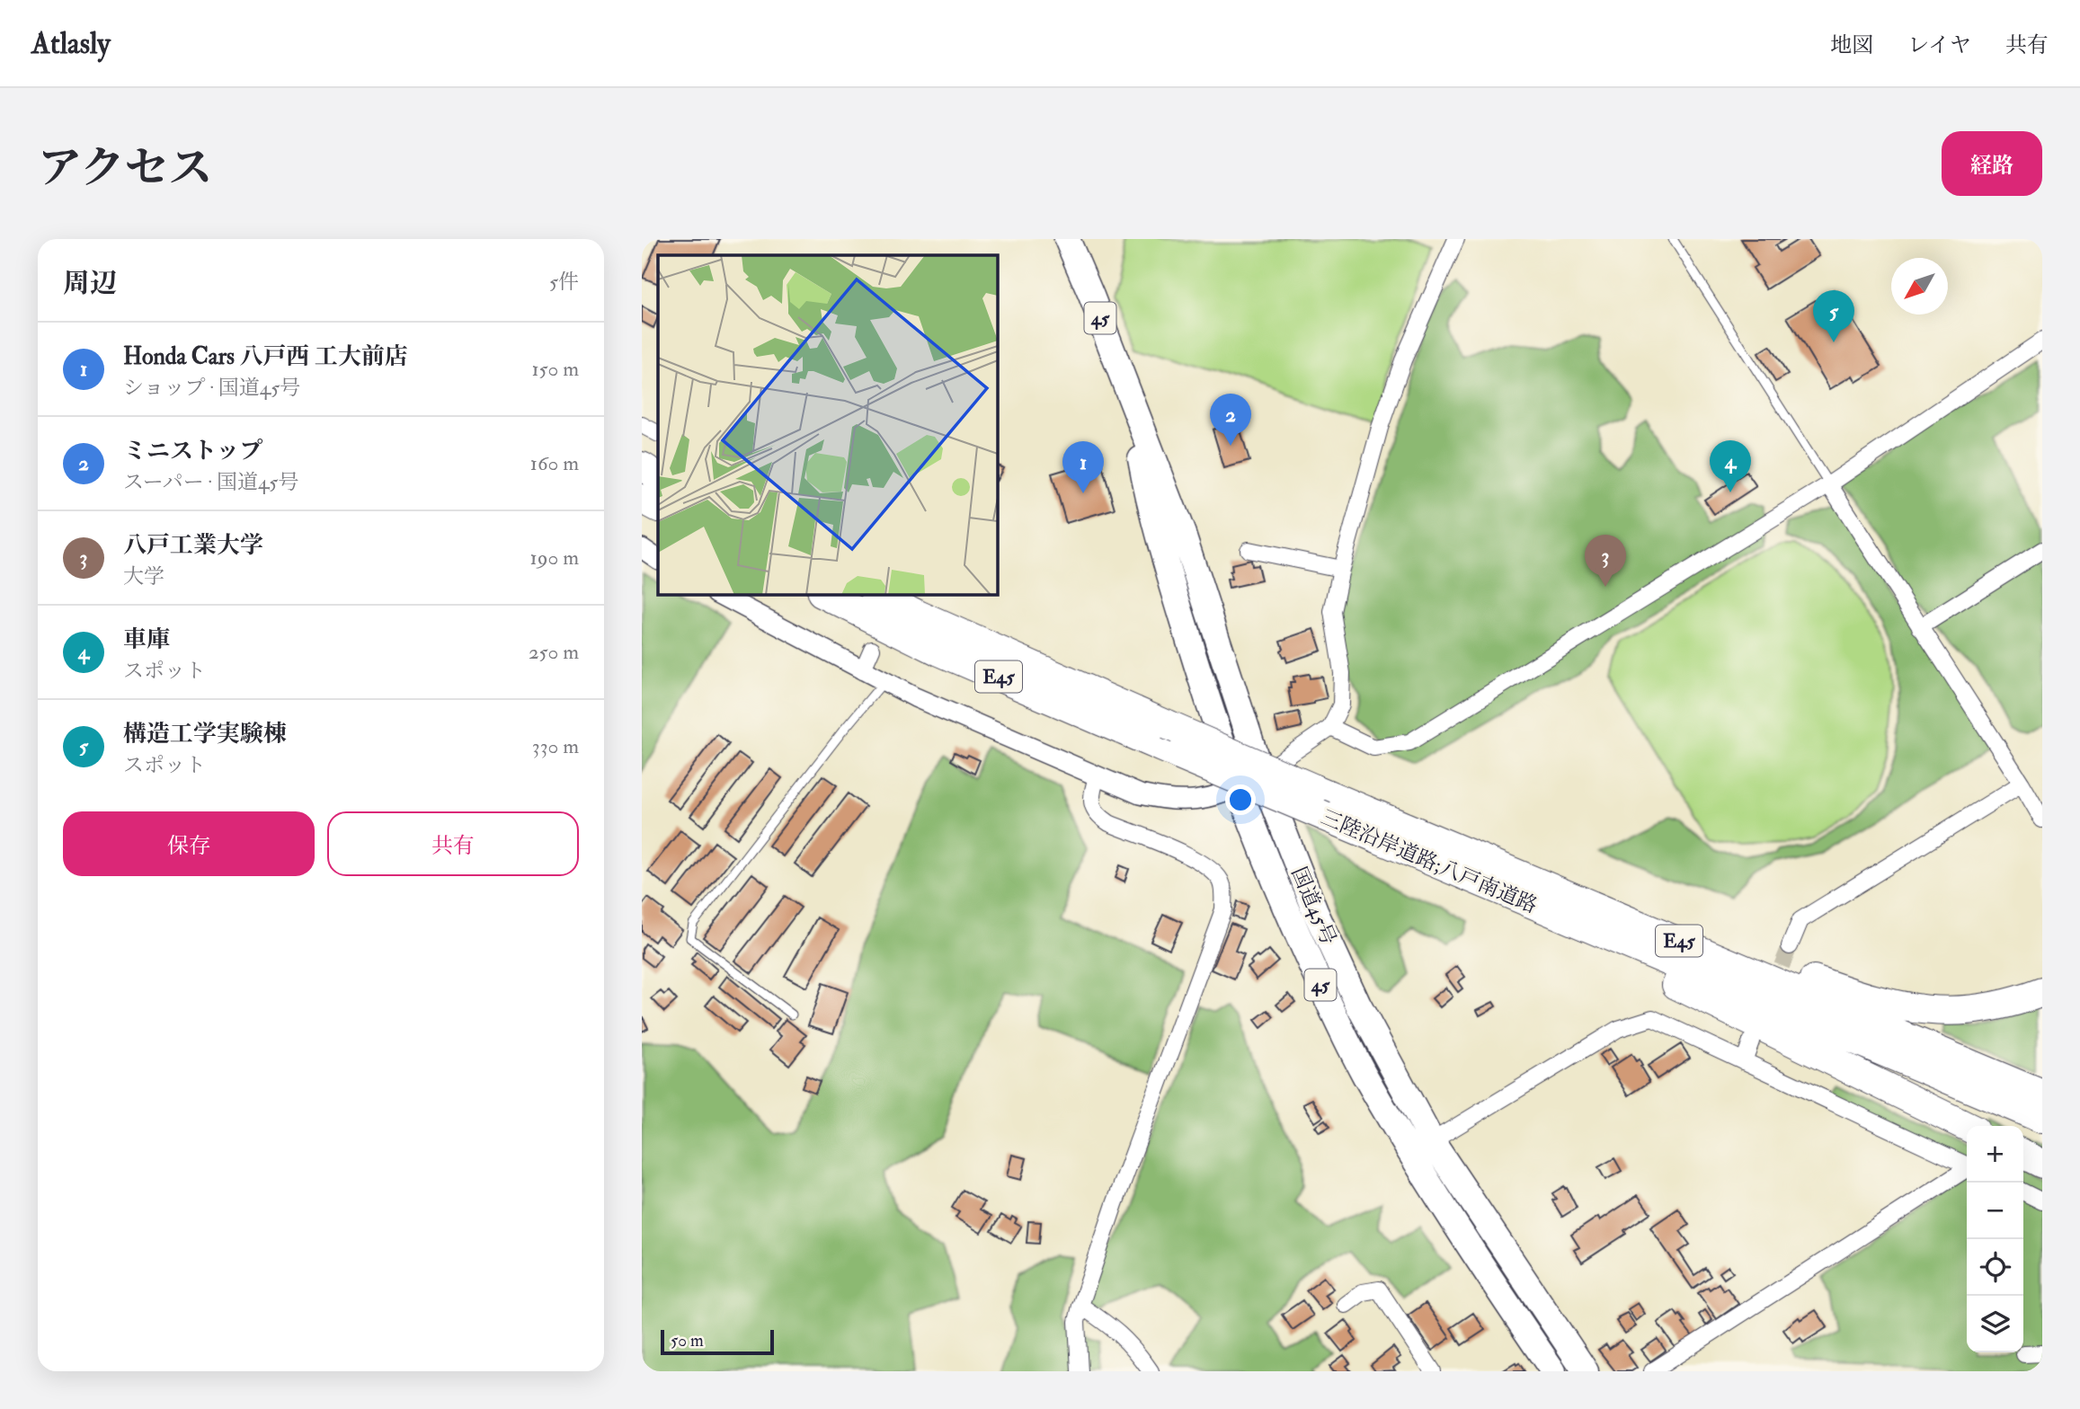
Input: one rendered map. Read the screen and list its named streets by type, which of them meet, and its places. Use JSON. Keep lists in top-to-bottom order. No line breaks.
{"streets":{"highway":["45","E45","三陸沿岸道路;八戸南道路","国道45号"]},"scale_bar":"50 m","north":"bottom left","page":{"header":"Atlasly","nav":["地図","レイヤ","共有"],"buttons":["経路",["保存","共有"]],"title":"アクセス","heading":["周辺","5件"],"pins":["5","2","4","1","3"],"list":[{"mark":"1","name":"Honda Cars 八戸西 工大前店","note":"ショップ · 国道45号","value":"150 m"},{"mark":"2","name":"ミニストップ","note":"スーパー · 国道45号","value":"160 m"},{"mark":"3","name":"八戸工業大学","note":"大学","value":"190 m"},{"mark":"4","name":"車庫","note":"スポット","value":"250 m"},{"mark":"5","name":"構造工学実験棟","note":"スポット","value":"330 m"}],"map_buttons":["+","−"],"scale":"50 m"}}
